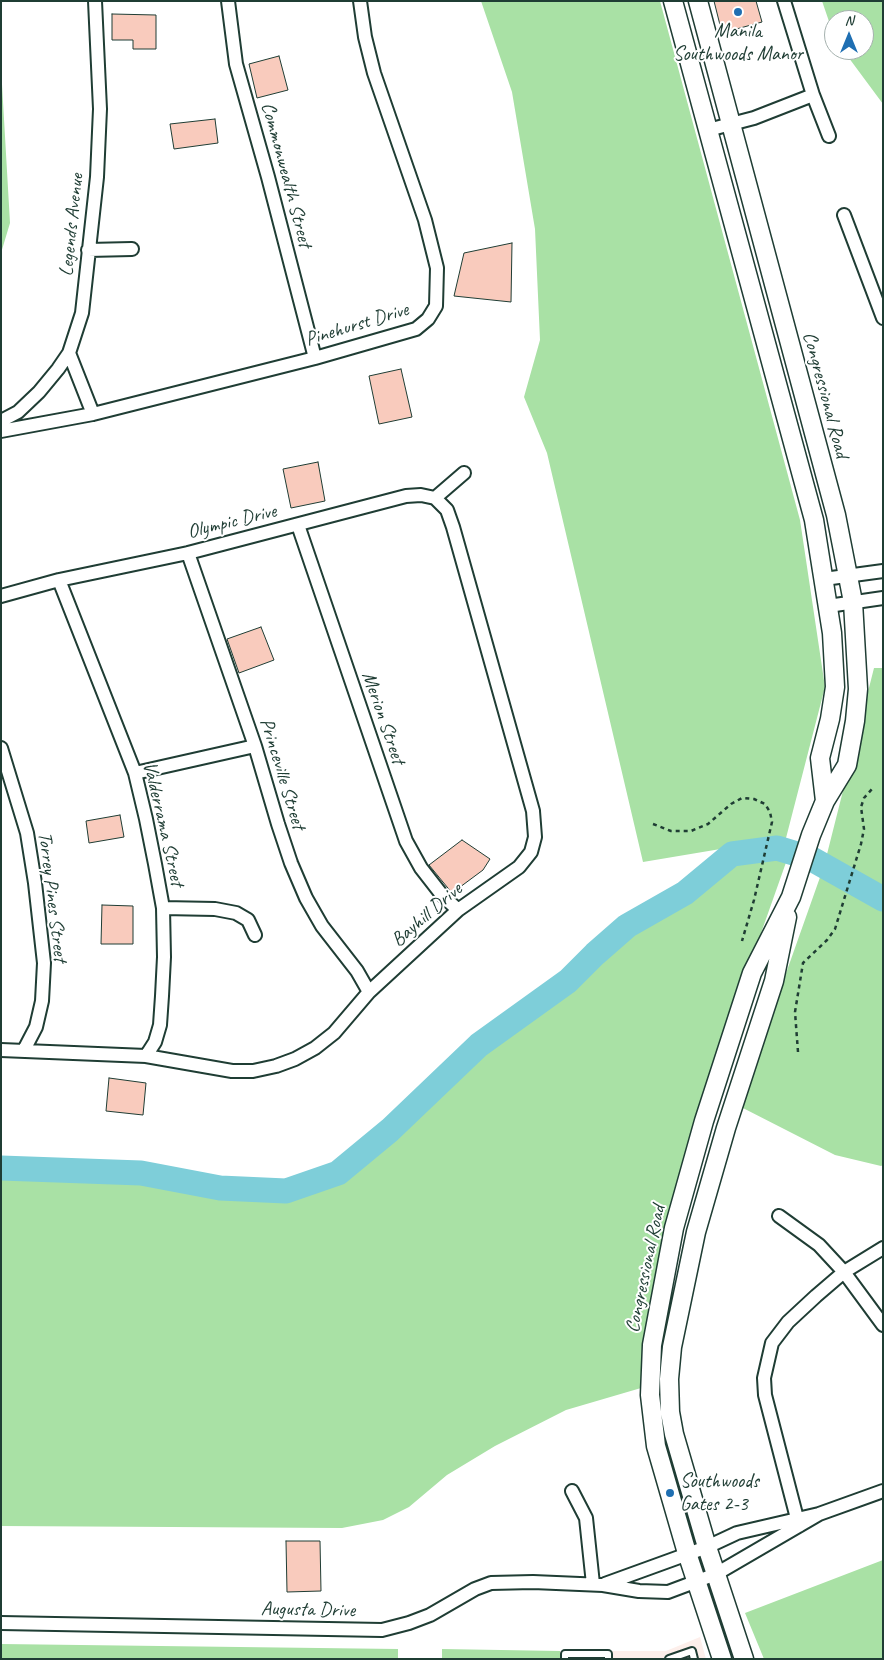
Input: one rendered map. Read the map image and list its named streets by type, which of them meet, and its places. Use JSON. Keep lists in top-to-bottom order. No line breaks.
{"streets":{"main road":["Congressional Road"],"street":["Commonwealth Street","Legends Avenue","Pinehurst Drive","Olympic Drive","Merion Street","Princeville Street","Valderrama Street","Torrey Pines Street","Bayhill Drive","Augusta Drive"]},"crossings":[["Commonwealth Street","Pinehurst Drive"],["Congressional Road","Augusta Drive"],["Olympic Drive","Merion Street"],["Olympic Drive","Princeville Street"],["Olympic Drive","Valderrama Street"],["Olympic Drive","Bayhill Drive"],["Merion Street","Bayhill Drive"],["Princeville Street","Bayhill Drive"],["Valderrama Street","Bayhill Drive"],["Torrey Pines Street","Bayhill Drive"]],"places":["Manila Southwoods Manor","Southwoods Gates 2-3"],"north":"top"}
